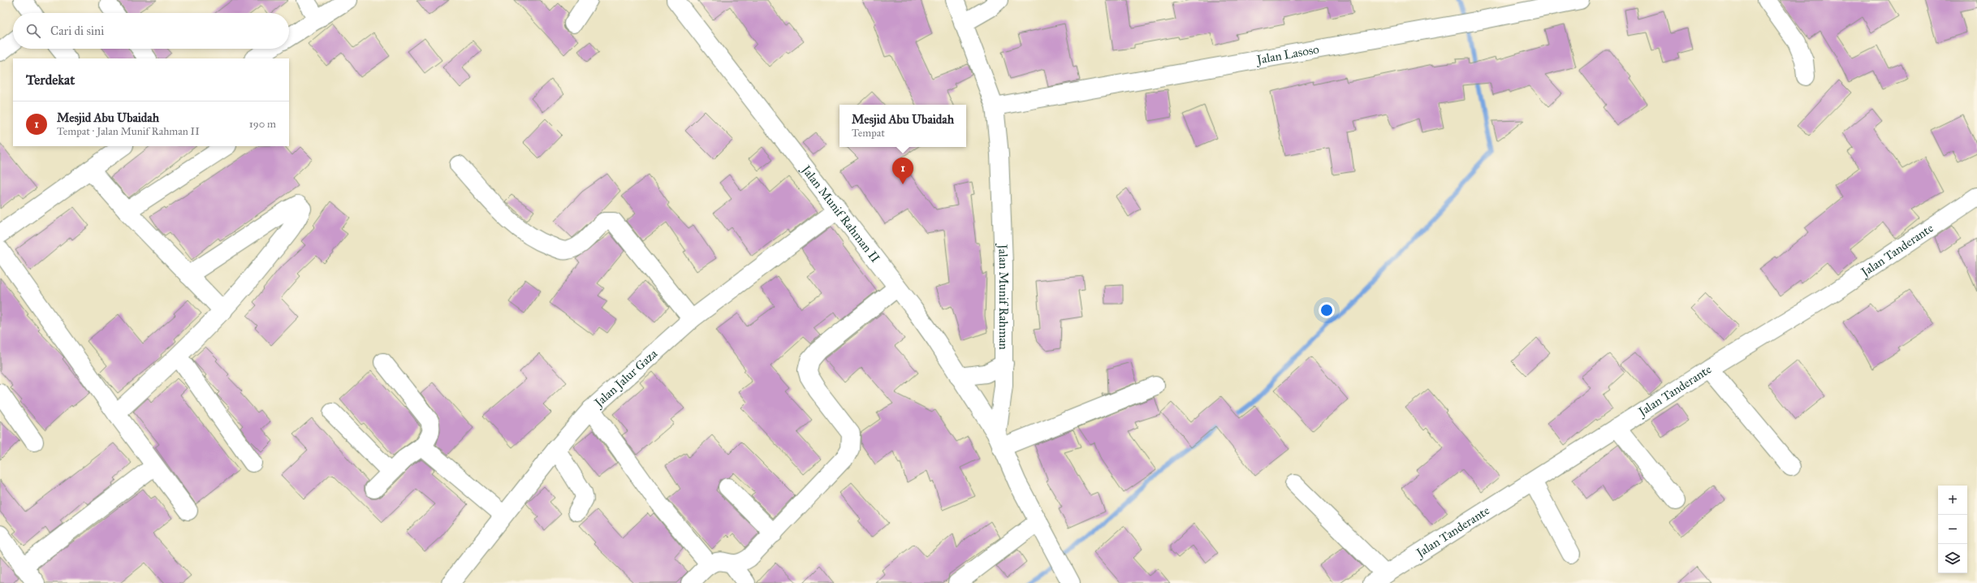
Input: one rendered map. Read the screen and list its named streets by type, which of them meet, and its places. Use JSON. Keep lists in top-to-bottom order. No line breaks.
{"streets":{"street":["Jalan Lasoso","Jalan Munif Rahman II","Jalan Tanderante","Jalan Munif Rahman","Jalan Jalur Gaza"]},"crossings":[["Jalan Lasoso","Jalan Munif Rahman"],["Jalan Munif Rahman II","Jalan Munif Rahman"],["Jalan Munif Rahman II","Jalan Jalur Gaza"]],"page":{"search":"Cari di sini","heading":"Terdekat","list":[{"mark":"1","name":"Mesjid Abu Ubaidah","note":"Tempat · Jalan Munif Rahman II","value":"190 m"}],"popup":["Mesjid Abu Ubaidah","Tempat"],"pins":"1","map_buttons":["+","−"]}}
